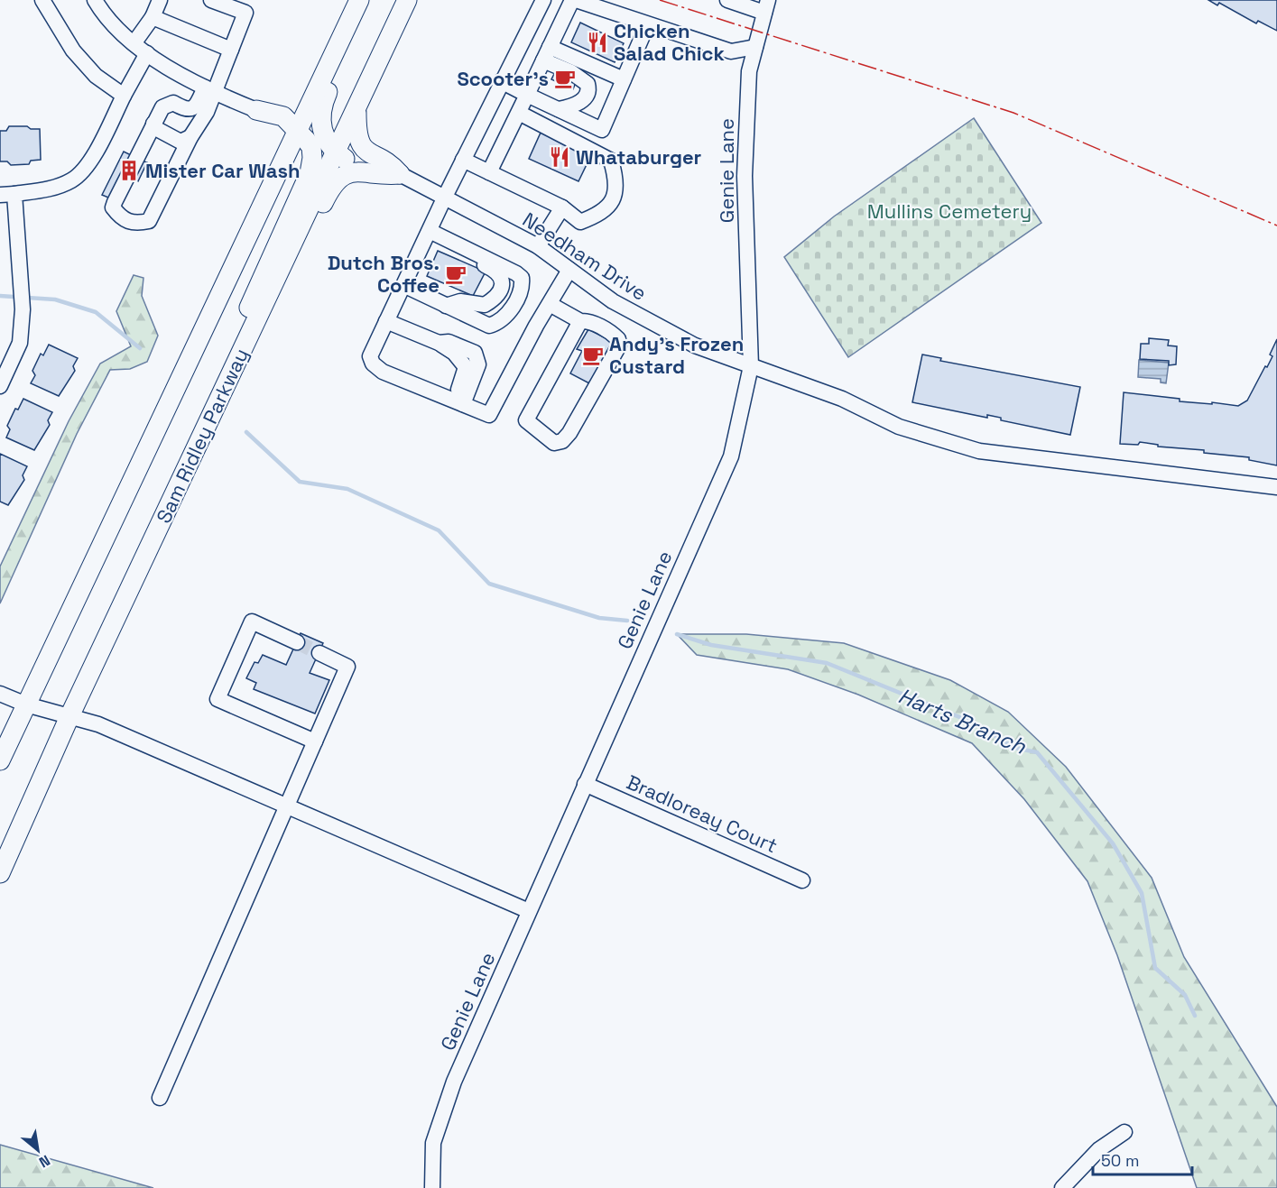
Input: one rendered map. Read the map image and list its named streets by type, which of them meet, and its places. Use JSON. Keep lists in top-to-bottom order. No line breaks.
{"streets":{"main road":["Sam Ridley Parkway"],"street":["Genie Lane","Needham Drive","Bradloreay Court"]},"crossings":[["Genie Lane","Needham Drive"],["Genie Lane","Bradloreay Court"]],"water":["Harts Branch"],"parks":["Mullins Cemetery"],"places":{"restaurant":["Chicken Salad Chick","Whataburger"],"cafe":["Scooter's","Dutch Bros. Coffee","Andy's Frozen Custard"],"building":["Mister Car Wash"]},"scale_bar":"50 m","north":"bottom right"}
